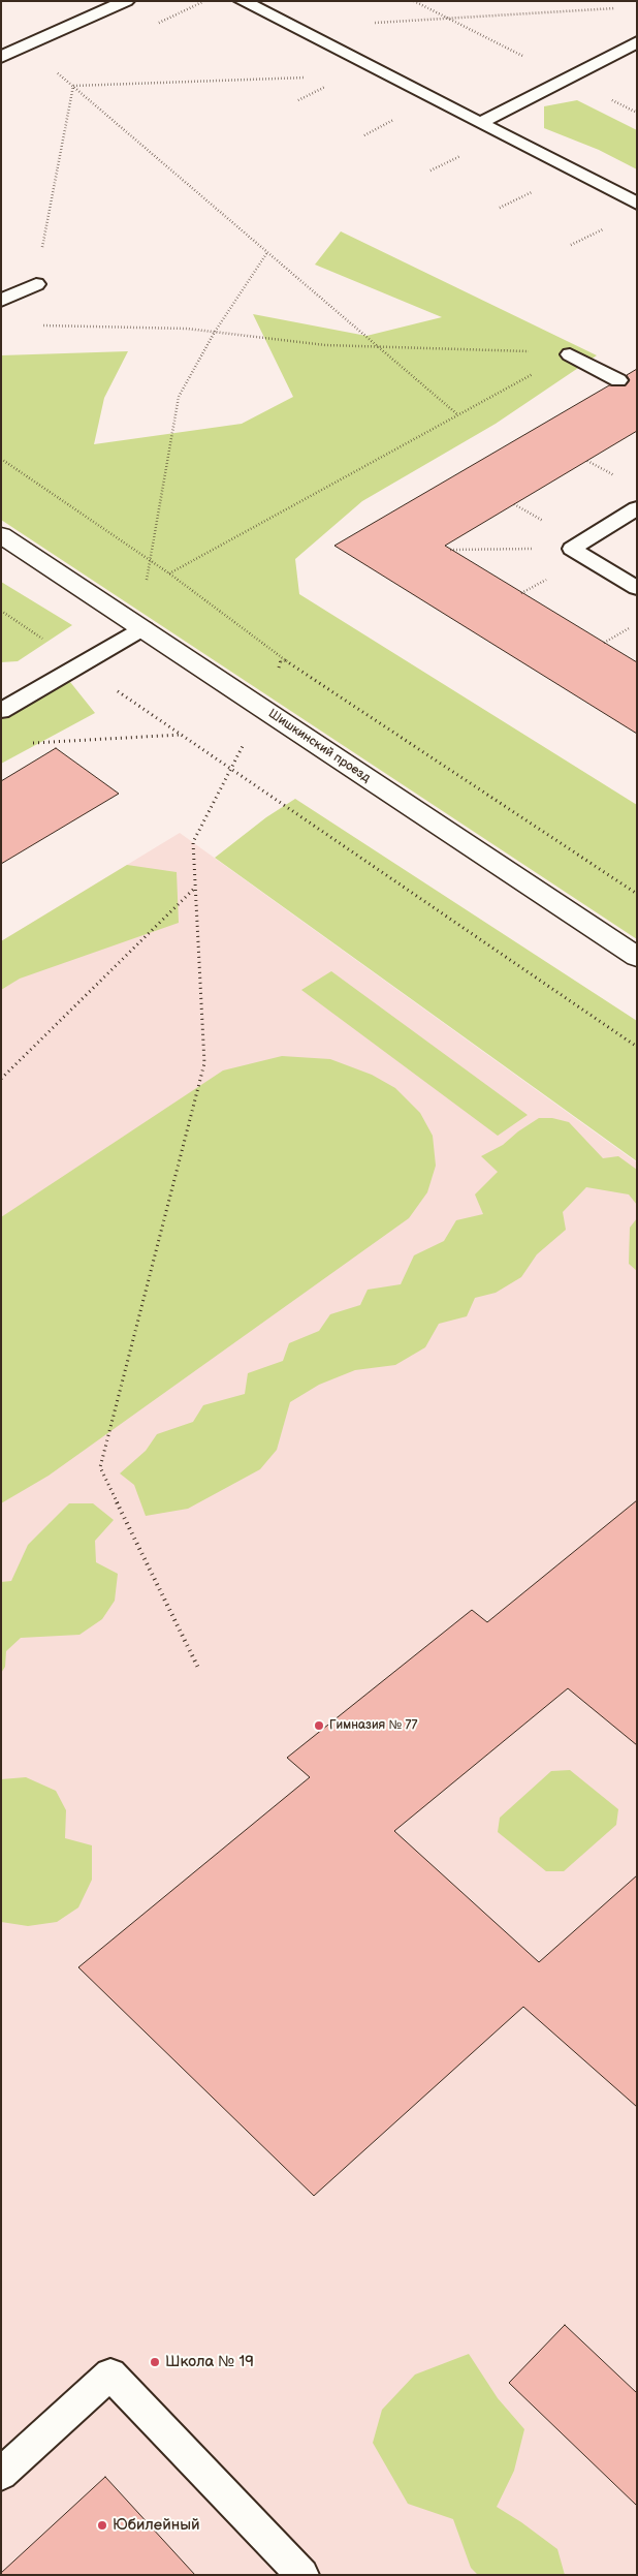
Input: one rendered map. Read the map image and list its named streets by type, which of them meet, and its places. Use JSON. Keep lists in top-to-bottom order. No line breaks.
{"streets":{"street":["Шишкинский проезд"]},"places":["Гимназия № 77","Школа № 19","Юбилейный"]}
